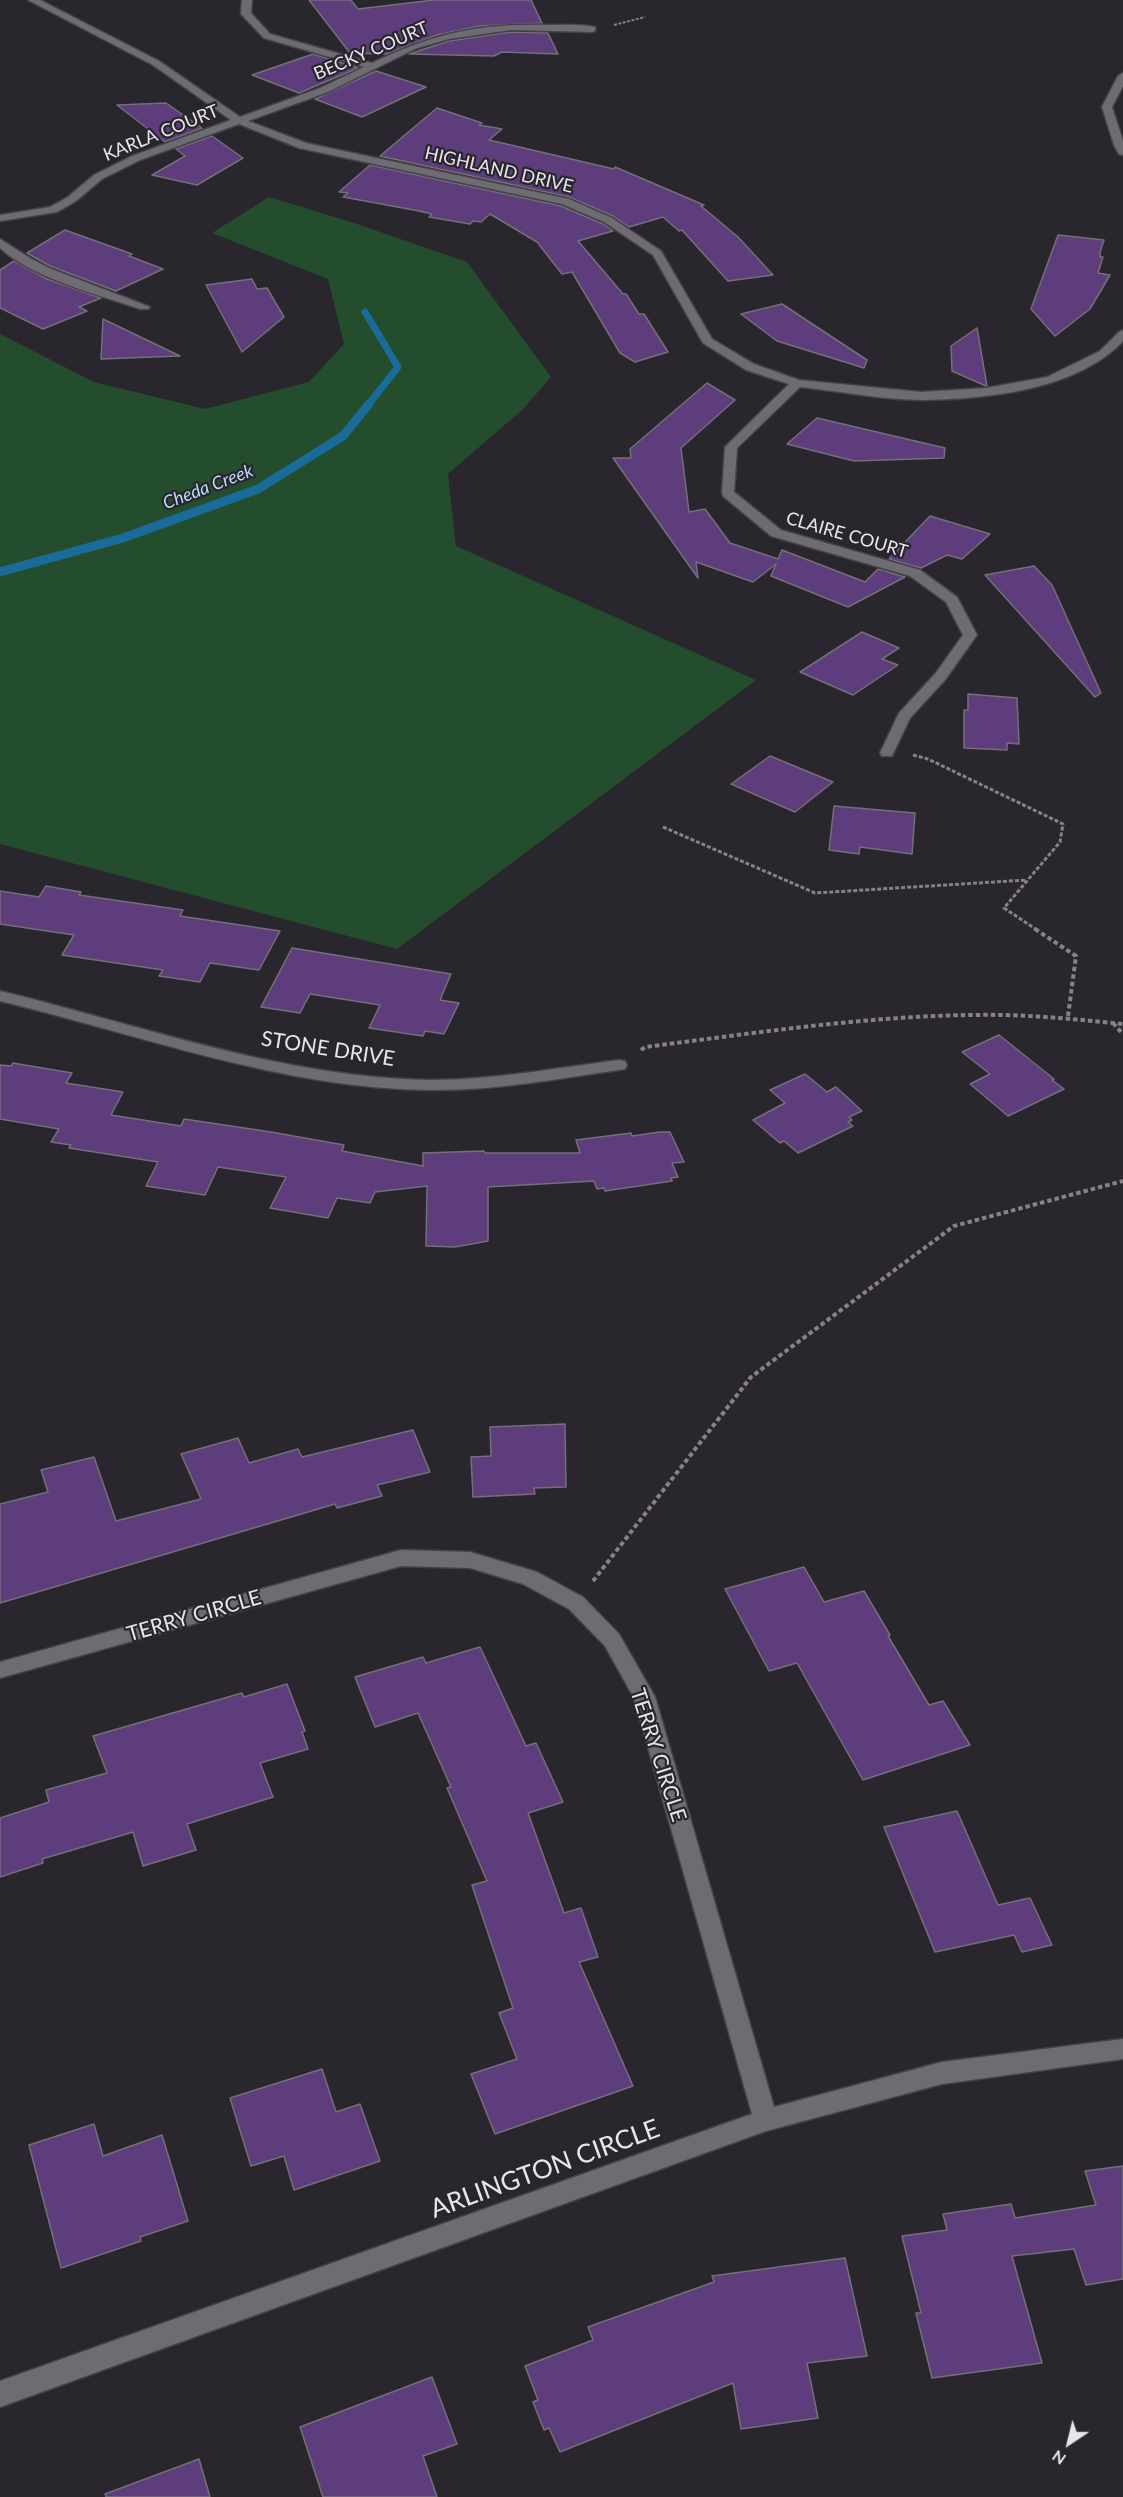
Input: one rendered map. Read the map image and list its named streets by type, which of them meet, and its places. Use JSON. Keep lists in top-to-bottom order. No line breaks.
{"streets":{"street":["BECKY COURT","KARLA COURT","HIGHLAND DRIVE","CLAIRE COURT","STONE DRIVE","TERRY CIRCLE","ARLINGTON CIRCLE"]},"crossings":[["BECKY COURT","KARLA COURT"],["BECKY COURT","HIGHLAND DRIVE"],["KARLA COURT","HIGHLAND DRIVE"],["HIGHLAND DRIVE","CLAIRE COURT"],["TERRY CIRCLE","ARLINGTON CIRCLE"]],"water":["Cheda Creek"],"north":"bottom left"}
